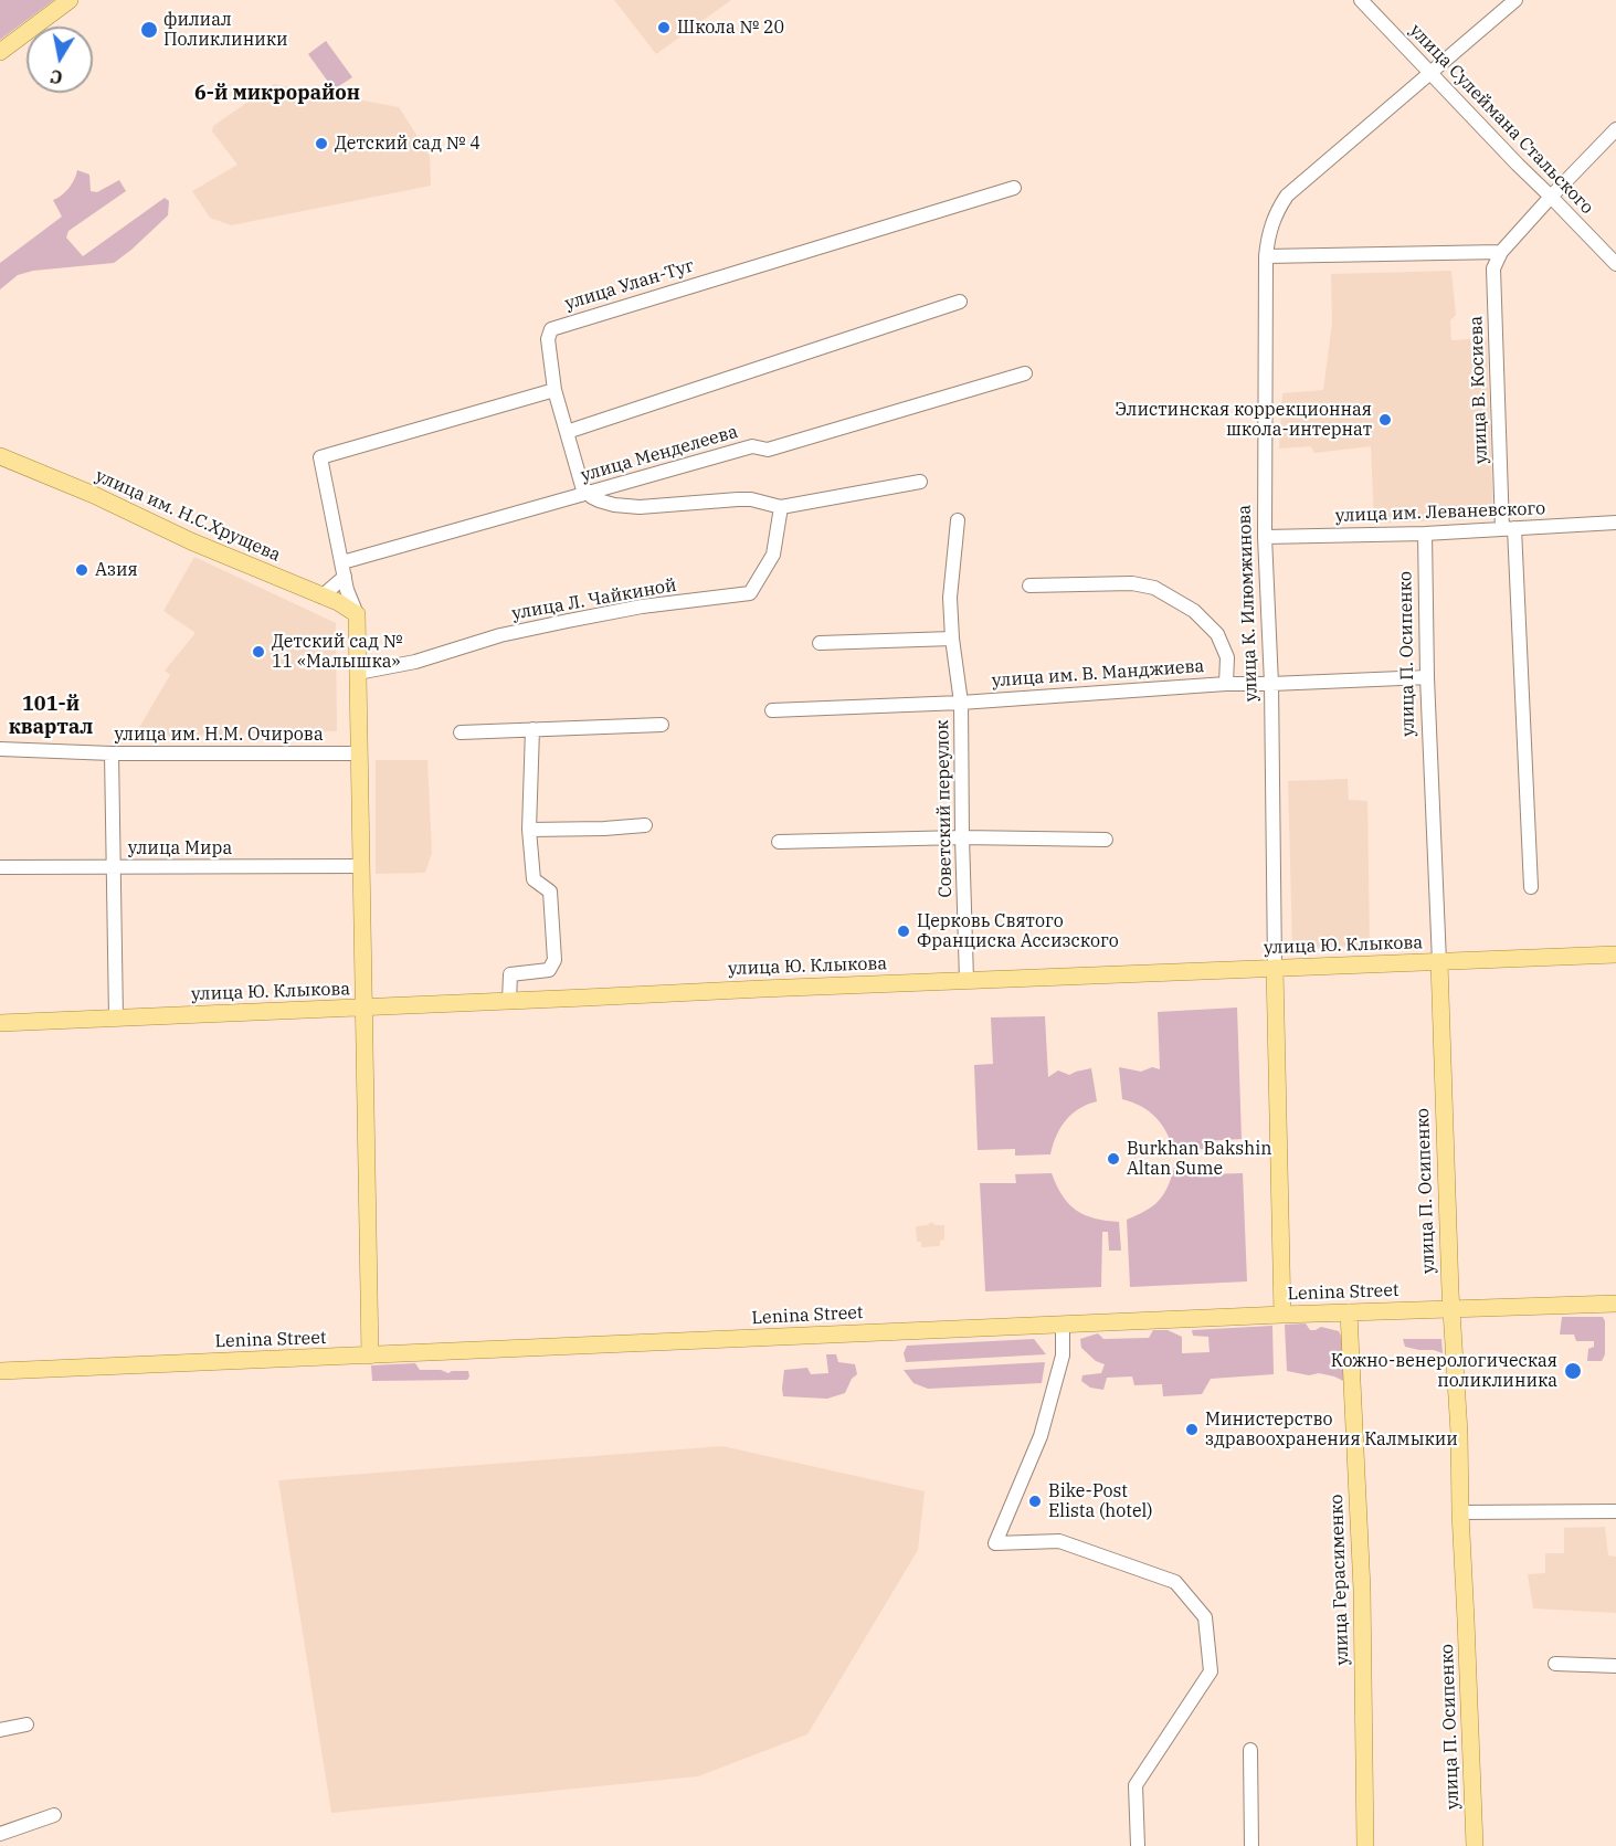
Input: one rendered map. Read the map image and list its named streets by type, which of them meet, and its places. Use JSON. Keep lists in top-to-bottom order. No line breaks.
{"streets":{"main road":["улица им. Н.С.Хрущева","улица К. Илюмжинова","улица П. Осипенко","улица Ю. Клыкова","Lenina Street","улица Герасименко"],"street":["улица Сулеймана Стальского","улица Улан-Туг","улица В. Косиева","улица Менделеева","улица им. Леваневского","улица Л. Чайкиной","улица им. В. Манджиева","улица им. Н.М. Очирова","Советский переулок","улица Мира"]},"crossings":[["улица Сулеймана Стальского","улица В. Косиева"],["улица Сулеймана Стальского","улица К. Илюмжинова"],["улица В. Косиева","улица им. Леваневского"],["улица им. Леваневского","улица К. Илюмжинова"],["улица им. Леваневского","улица П. Осипенко"],["улица К. Илюмжинова","улица им. В. Манджиева"],["улица К. Илюмжинова","улица Ю. Клыкова"],["улица К. Илюмжинова","Lenina Street"],["улица П. Осипенко","улица им. В. Манджиева"],["улица П. Осипенко","улица Ю. Клыкова"],["улица П. Осипенко","Lenina Street"],["улица им. В. Манджиева","Советский переулок"],["Советский переулок","улица Ю. Клыкова"],["Lenina Street","улица Герасименко"]],"districts":["6-й микрорайон","101-й квартал"],"places":["Школа № 20","филиал Поликлиники","Детский сад № 4","Элистинская коррекционная школа-интернат","Азия","Детский сад № 11 «Малышка»","Церковь Святого Франциска Ассизского","Burkhan Bakshin Altan Sume","Кожно-венерологическая поликлиника","Министерство здравоохранения Калмыкии","Bike-Post Elista (hotel)"],"north":"bottom"}
